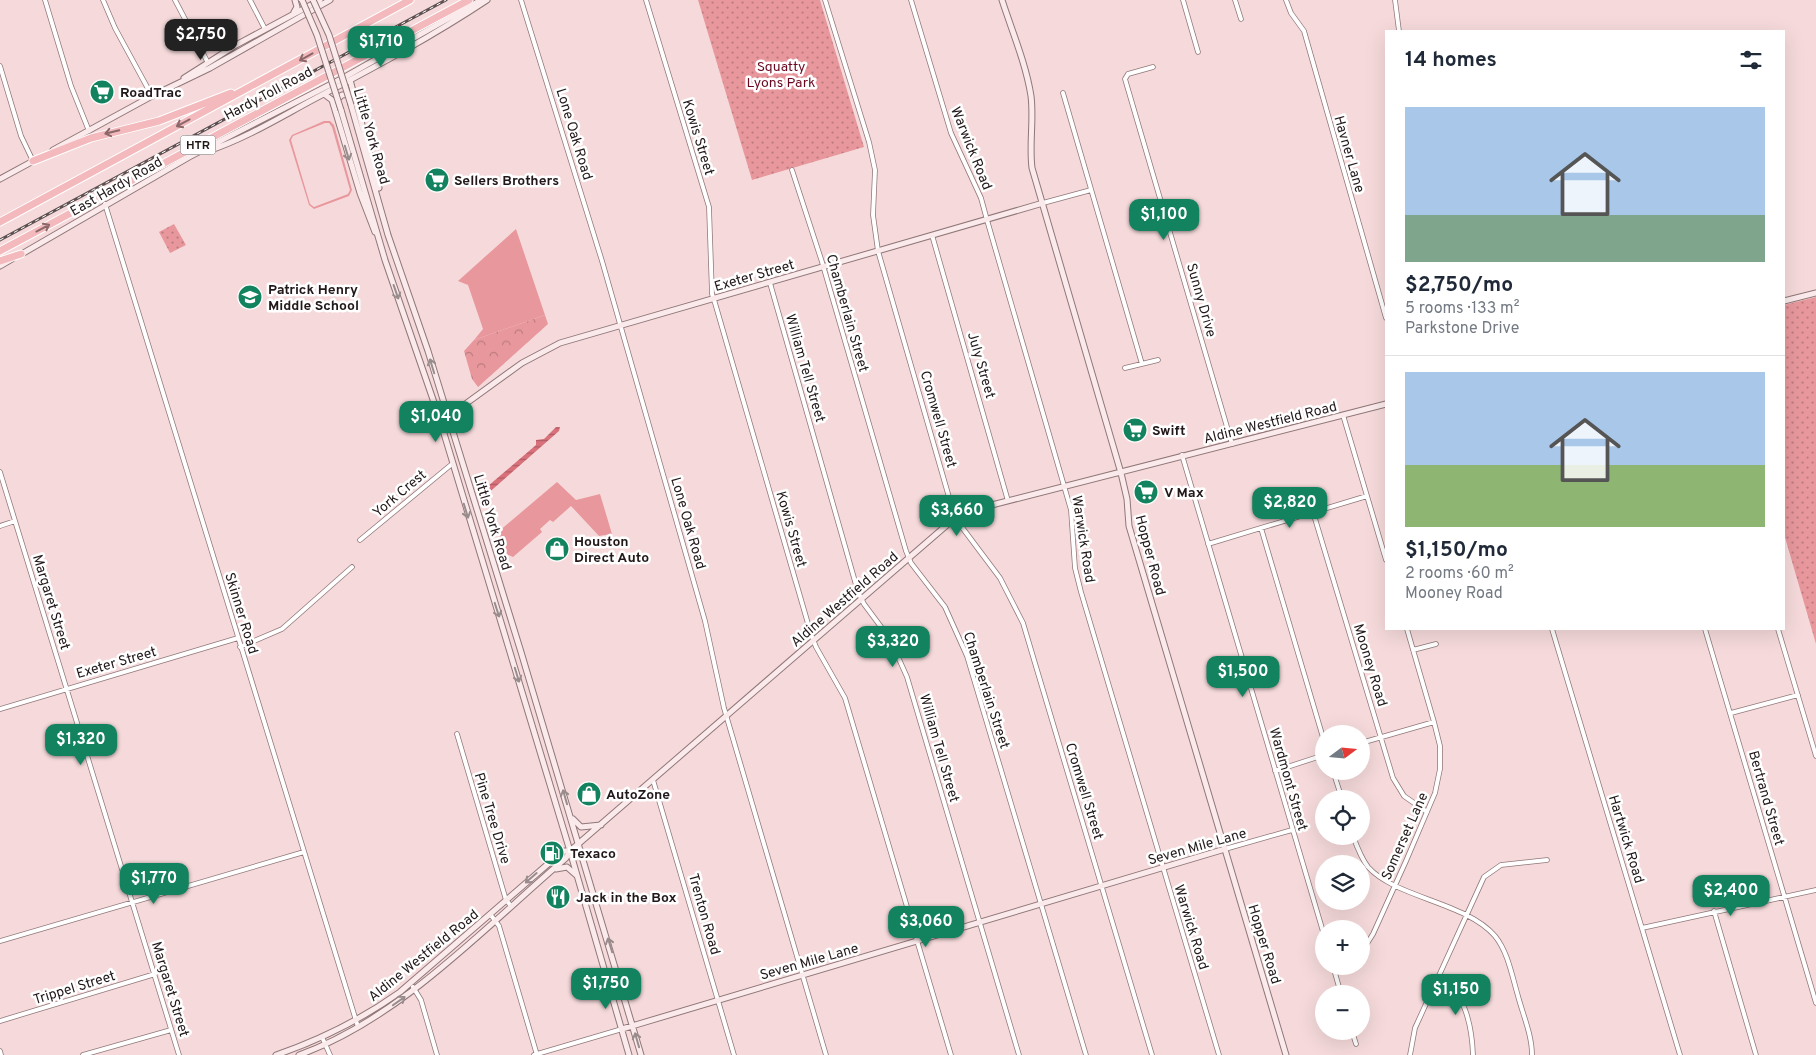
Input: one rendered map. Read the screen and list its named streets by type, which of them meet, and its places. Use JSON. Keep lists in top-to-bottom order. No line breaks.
{"streets":{"highway":["Hardy Toll Road","HTR"],"main road":["Little York Road","East Hardy Road","Exeter Street","Aldine Westfield Road","Hopper Road","Seven Mile Lane"],"street":["Lone Oak Road","Kowis Street","Warwick Road","Havner Lane","Sunny Drive","Chamberlain Street","July Street","William Tell Street","Cromwell Street","York Crest","Margaret Street","Skinner Road","Mooney Road","Wardmont Street","Bertrand Street","Pine Tree Drive","Somerset Lane","Hartwick Road","Trenton Road","Trippel Street"]},"crossings":[["Lone Oak Road","Exeter Street"],["Lone Oak Road","Aldine Westfield Road"],["Lone Oak Road","Seven Mile Lane"],["Little York Road","East Hardy Road"],["Little York Road","Exeter Street"],["Little York Road","Aldine Westfield Road"],["Little York Road","York Crest"],["Little York Road","Seven Mile Lane"],["Kowis Street","Exeter Street"],["Kowis Street","Aldine Westfield Road"],["Kowis Street","Seven Mile Lane"],["Warwick Road","Exeter Street"],["Warwick Road","Aldine Westfield Road"],["Warwick Road","Seven Mile Lane"],["East Hardy Road","Skinner Road"],["Exeter Street","Chamberlain Street"],["Exeter Street","July Street"],["Exeter Street","William Tell Street"],["Exeter Street","Cromwell Street"],["Exeter Street","Hopper Road"],["Exeter Street","Margaret Street"],["Exeter Street","Skinner Road"],["Sunny Drive","Aldine Westfield Road"],["Chamberlain Street","Aldine Westfield Road"],["Chamberlain Street","Seven Mile Lane"],["July Street","Aldine Westfield Road"],["William Tell Street","Aldine Westfield Road"],["William Tell Street","Seven Mile Lane"],["Cromwell Street","Aldine Westfield Road"],["Cromwell Street","Seven Mile Lane"],["Aldine Westfield Road","Hopper Road"],["Aldine Westfield Road","Skinner Road"],["Aldine Westfield Road","Wardmont Street"],["Aldine Westfield Road","Pine Tree Drive"],["Aldine Westfield Road","Trenton Road"],["Hopper Road","Seven Mile Lane"],["Margaret Street","Trippel Street"],["Mooney Road","Somerset Lane"],["Wardmont Street","Seven Mile Lane"],["Seven Mile Lane","Trenton Road"]],"parks":["Squatty Lyons Park"],"places":{"supermarket":["RoadTrac","Sellers Brothers","Swift","V Max"],"school or university":["Patrick Henry Middle School"],"shop":["Houston Direct Auto","AutoZone"],"fuel station":["Texaco"],"restaurant":["Jack in the Box"]},"north":"right","page":{"price":["$2,750","$1,710","$1,100","$1,040","$2,820","$3,660","$3,320","$1,500","$1,320","$1,770","$2,400","$3,060","$1,750","$1,150"],"heading":"14 homes","list":[{"name":"$2,750/mo","note":"5 rooms · 133 m² · Parkstone Drive"},{"name":"$1,150/mo","note":"2 rooms · 60 m² · Mooney Road"}],"map_buttons":["+","−"]}}
